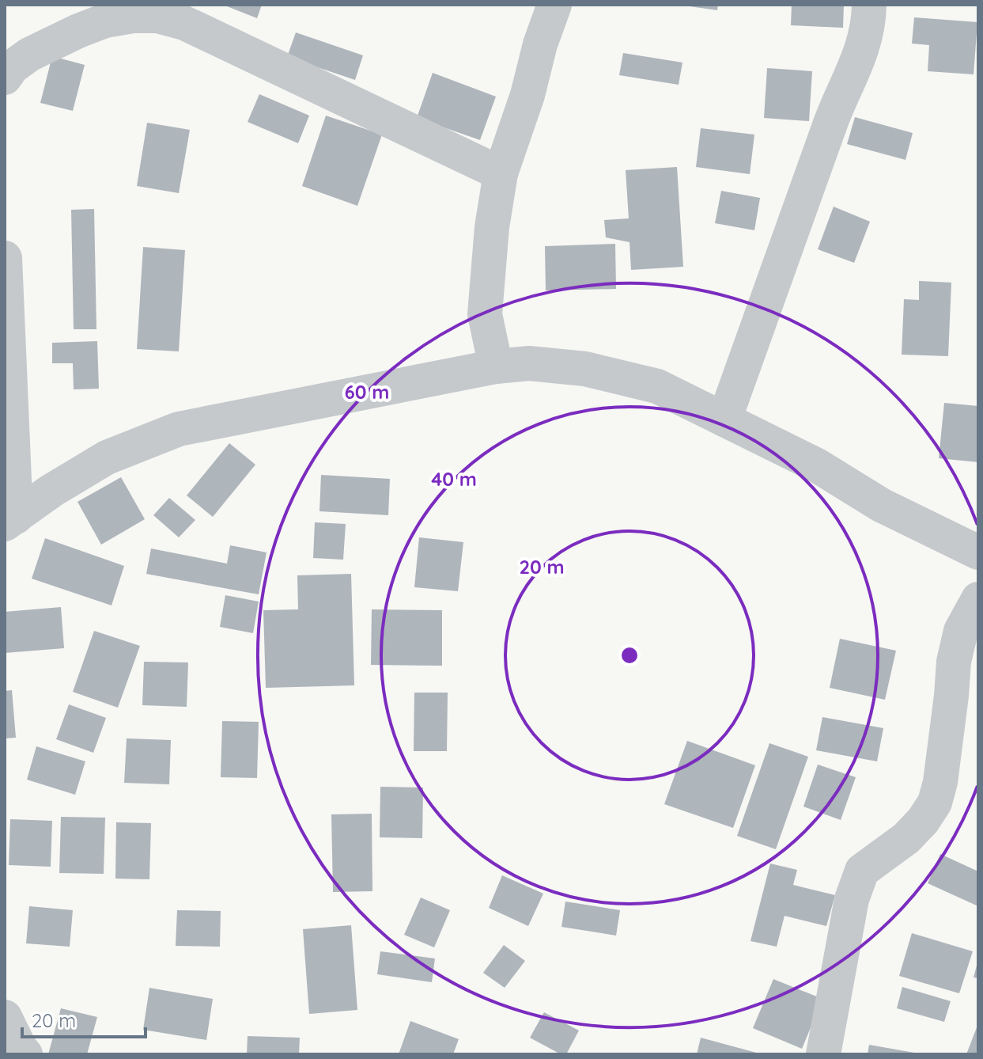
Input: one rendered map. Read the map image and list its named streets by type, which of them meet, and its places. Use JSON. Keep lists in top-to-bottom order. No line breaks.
{"scale_bar":"20 m","rings":["60 m","40 m","20 m"]}
